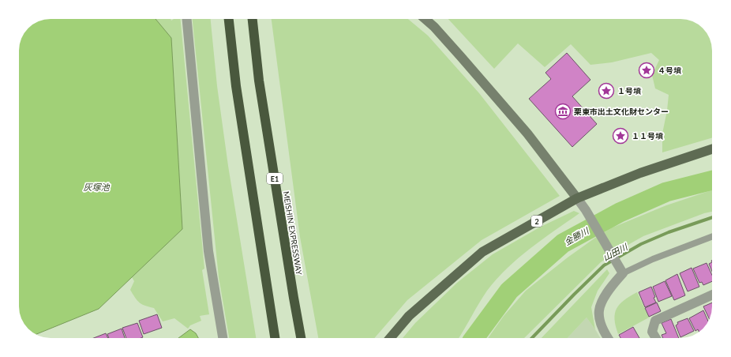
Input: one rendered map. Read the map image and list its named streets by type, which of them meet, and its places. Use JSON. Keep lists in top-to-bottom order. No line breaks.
{"streets":{"highway":["E1","MEISHIN EXPRESSWAY"],"main road":["2"]},"water":["灰塚池","金勝川","山田川"],"places":{"place":["４号墳","１号墳","１１号墳"],"museum":["栗東市出土文化財センター"]}}
